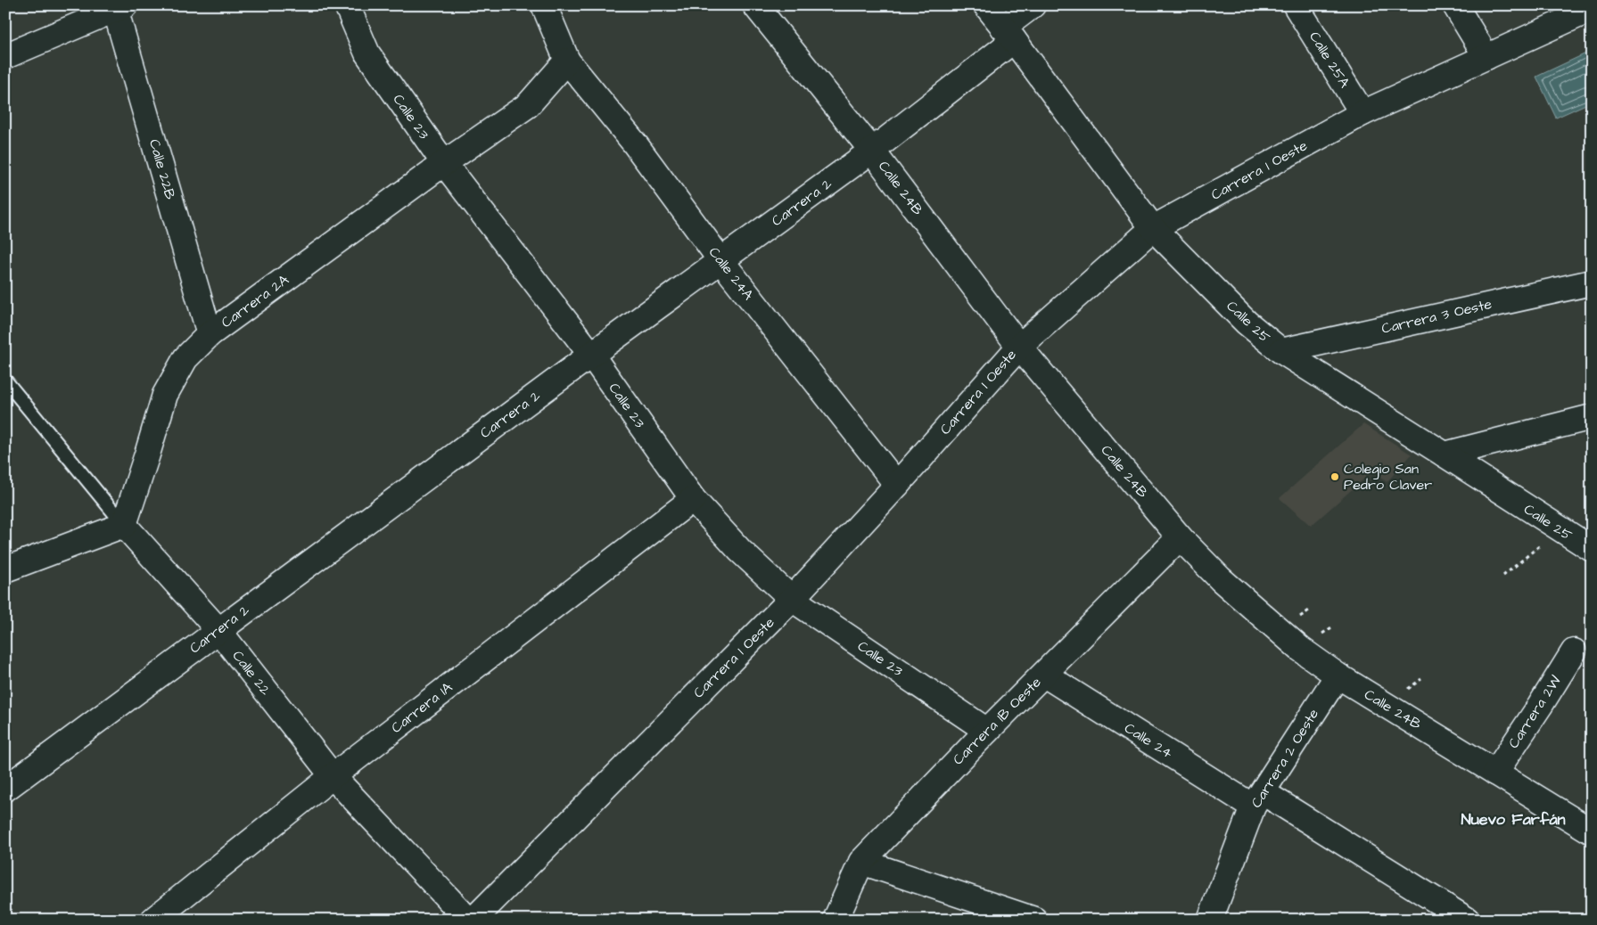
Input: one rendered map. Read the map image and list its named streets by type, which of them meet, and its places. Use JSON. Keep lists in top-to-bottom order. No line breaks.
{"streets":{"street":["Calle 25A","Calle 23","Calle 22B","Carrera 1 Oeste","Calle 24B","Carrera 2","Calle 24A","Carrera 2A","Carrera 3 Oeste","Calle 25","Calle 22","Carrera 1A","Carrera 2W","Carrera 1B Oeste","Calle 24","Carrera 2 Oeste"]},"crossings":[["Calle 25A","Carrera 1 Oeste"],["Calle 23","Carrera 1 Oeste"],["Calle 23","Carrera 2"],["Calle 23","Carrera 2A"],["Calle 23","Carrera 1A"],["Calle 23","Carrera 1B Oeste"],["Calle 22B","Carrera 2A"],["Carrera 1 Oeste","Calle 24B"],["Carrera 1 Oeste","Calle 24A"],["Carrera 1 Oeste","Calle 25"],["Calle 24B","Carrera 2"],["Calle 24B","Carrera 2W"],["Calle 24B","Carrera 1B Oeste"],["Calle 24B","Carrera 2 Oeste"],["Carrera 2","Calle 24A"],["Carrera 2","Calle 25"],["Carrera 2","Calle 22"],["Calle 24A","Carrera 2A"],["Carrera 2A","Calle 22"],["Carrera 3 Oeste","Calle 25"],["Calle 22","Carrera 1A"],["Carrera 1B Oeste","Calle 24"],["Calle 24","Carrera 2 Oeste"]],"districts":["Nuevo Farfán"],"places":["Colegio San Pedro Claver"]}
